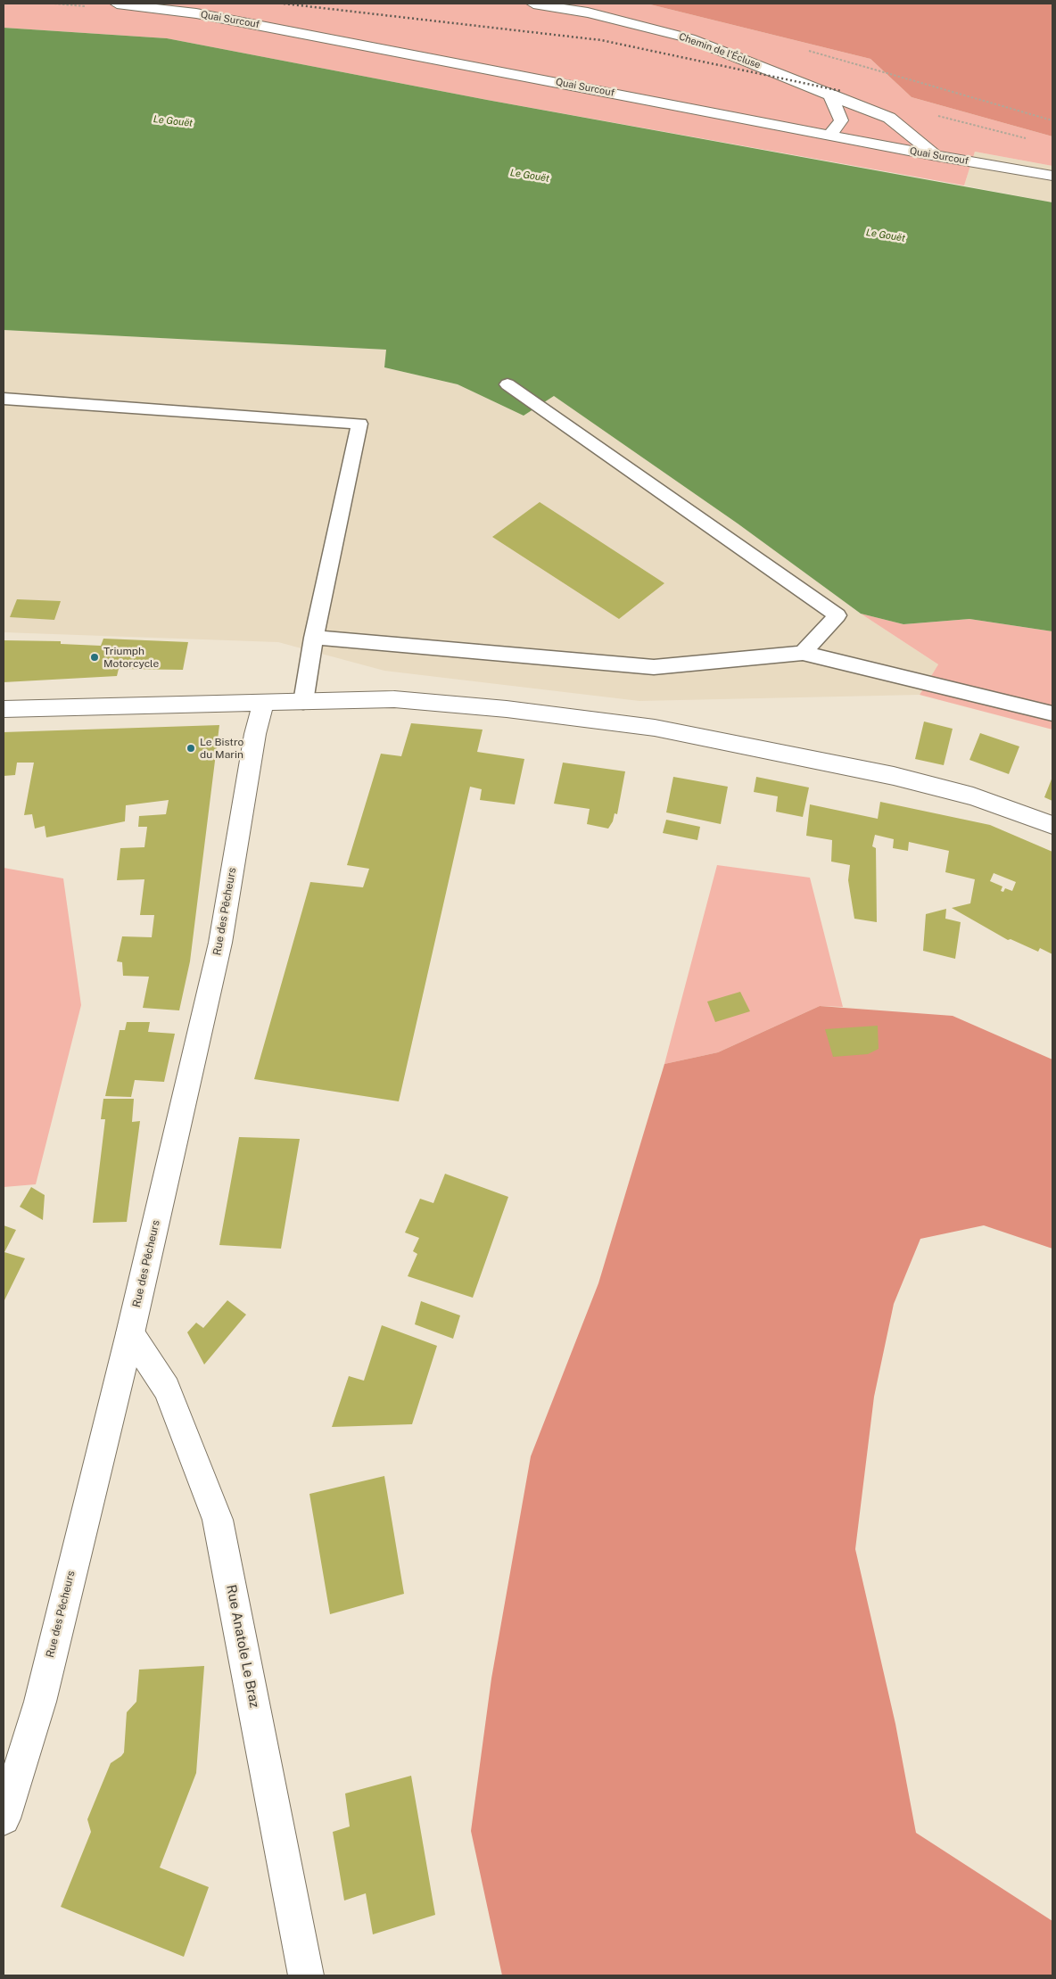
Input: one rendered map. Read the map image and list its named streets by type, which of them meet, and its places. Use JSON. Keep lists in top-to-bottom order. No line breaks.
{"streets":{"street":["Quai Surcouf","Chemin de l'Écluse","Rue des Pêcheurs","Rue Anatole Le Braz"]},"crossings":[["Quai Surcouf","Chemin de l'Écluse"],["Rue des Pêcheurs","Rue Anatole Le Braz"]],"water":["Le Gouët"],"places":["Triumph Motorcycle","Le Bistro du Marin"]}
